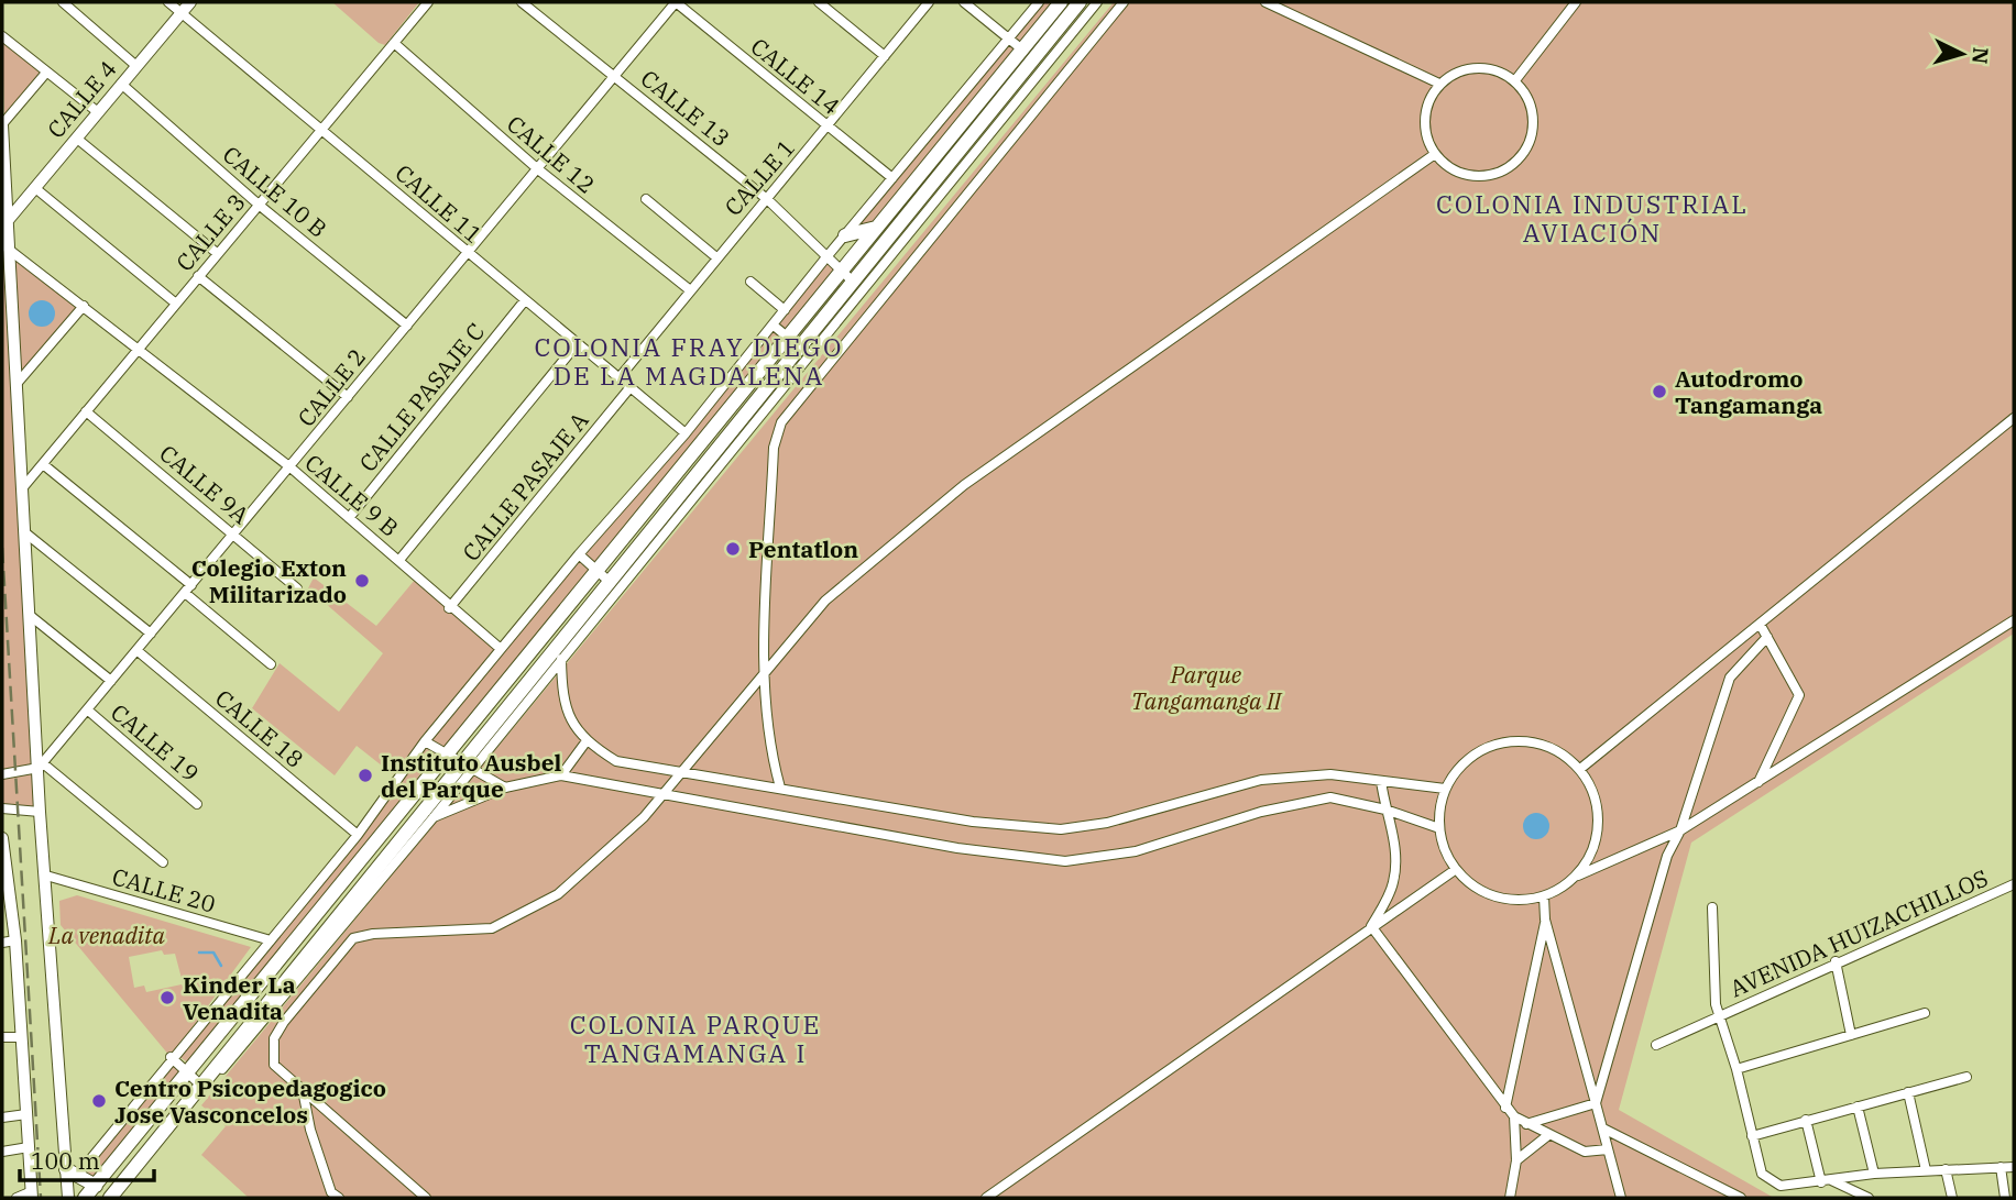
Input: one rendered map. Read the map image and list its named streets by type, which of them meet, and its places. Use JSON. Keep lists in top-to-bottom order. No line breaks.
{"streets":{"main road":["CALLE 4"],"street":["CALLE 14","CALLE 13","CALLE 12","CALLE 1","CALLE 10 B","CALLE 11","CALLE 3","CALLE 2","CALLE PASAJE C","CALLE 9A","CALLE PASAJE A","CALLE 9 B","CALLE 18","CALLE 19","CALLE 20","AVENIDA HUIZACHILLOS"]},"crossings":[["CALLE 14","CALLE 1"],["CALLE 14","CALLE 2"],["CALLE 4","CALLE 10 B"],["CALLE 4","CALLE 11"],["CALLE 13","CALLE 1"],["CALLE 13","CALLE 2"],["CALLE 12","CALLE 1"],["CALLE 12","CALLE 3"],["CALLE 12","CALLE 2"],["CALLE 1","CALLE 11"],["CALLE 10 B","CALLE 3"],["CALLE 10 B","CALLE 2"],["CALLE 11","CALLE 3"],["CALLE 11","CALLE 2"],["CALLE 11","CALLE PASAJE C"],["CALLE 11","CALLE PASAJE A"],["CALLE 3","CALLE 9A"],["CALLE 3","CALLE 9 B"],["CALLE 2","CALLE 9A"],["CALLE 2","CALLE 9 B"],["CALLE 2","CALLE 18"],["CALLE 2","CALLE 19"],["CALLE PASAJE C","CALLE 9 B"],["CALLE PASAJE A","CALLE 9 B"]],"districts":["COLONIA INDUSTRIAL AVIACIÓN","COLONIA FRAY DIEGO DE LA MAGDALENA","COLONIA PARQUE TANGAMANGA I"],"parks":["Parque Tangamanga II","La venadita"],"places":["Autodromo Tangamanga","Pentatlon","Colegio Exton Militarizado","Instituto Ausbel del Parque","Kinder La Venadita","Centro Psicopedagogico Jose Vasconcelos"],"scale_bar":"100 m","north":"right"}
